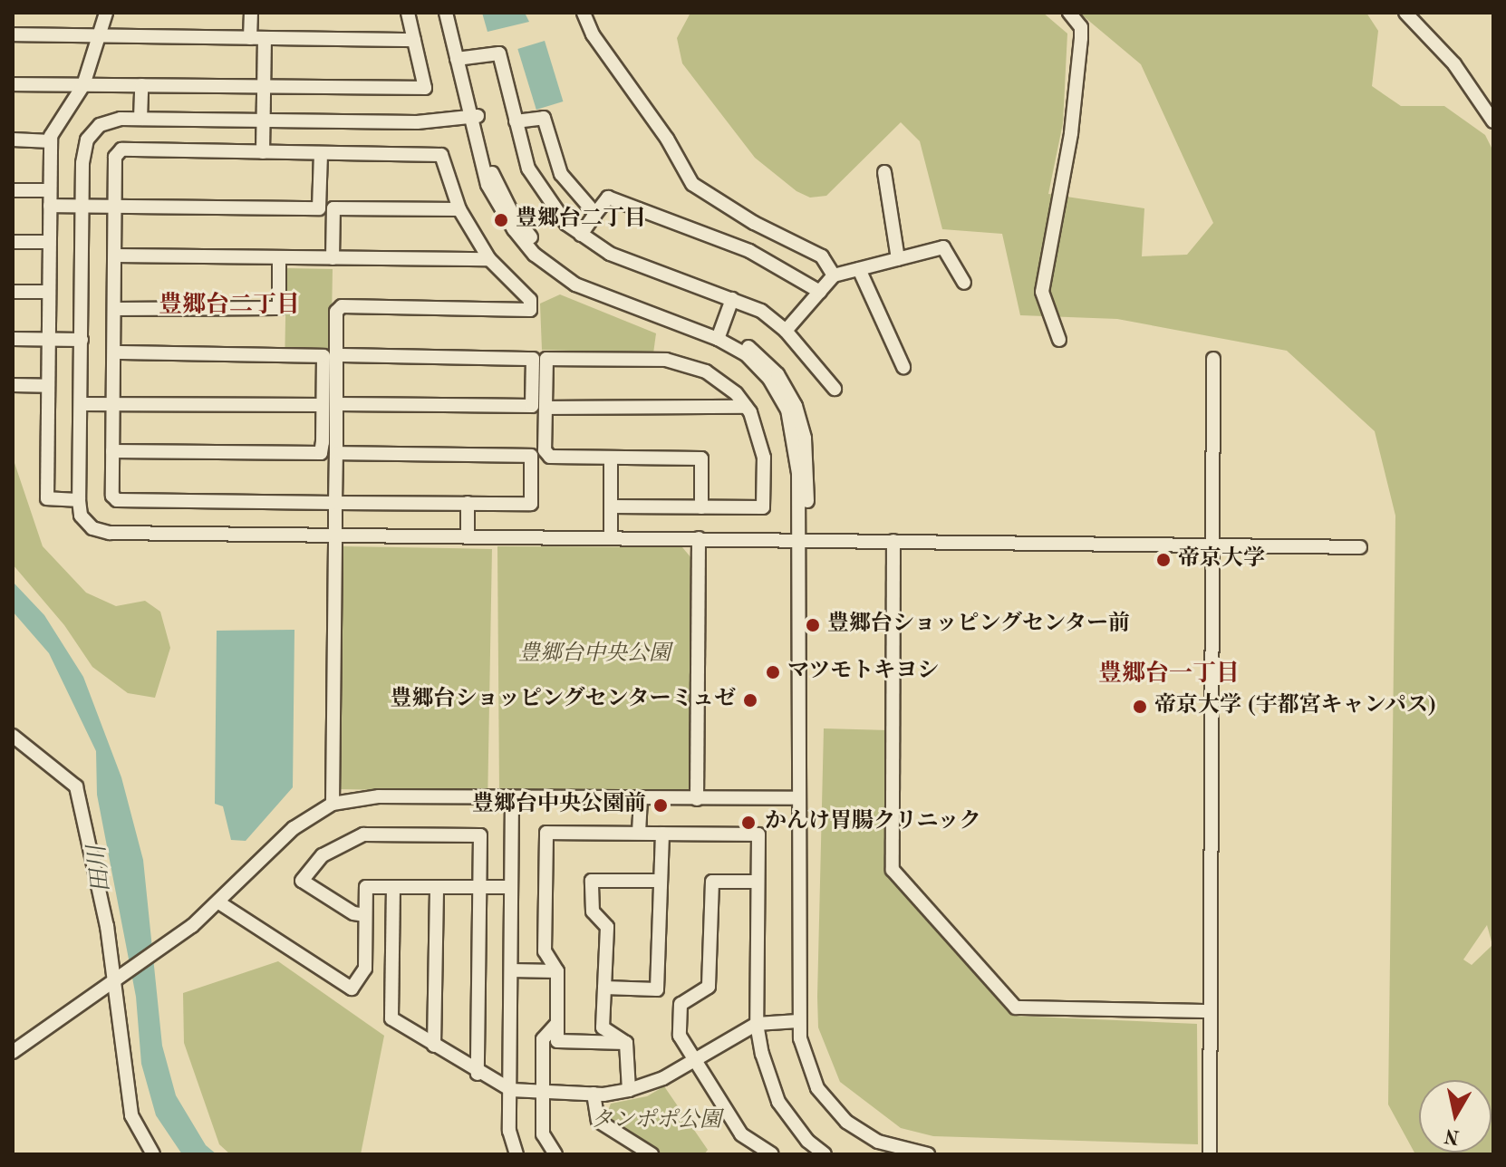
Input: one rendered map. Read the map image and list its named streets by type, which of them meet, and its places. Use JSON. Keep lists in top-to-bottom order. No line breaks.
{"districts":["豊郷台二丁目","豊郷台一丁目"],"water":["田川"],"parks":["豊郷台中央公園","タンポポ公園"],"places":["豊郷台二丁目","帝京大学","豊郷台ショッピングセンター前","マツモトキヨシ","豊郷台ショッピングセンターミュゼ","帝京大学 (宇都宮キャンパス)","豊郷台中央公園前","かんけ胃腸クリニック"],"north":"bottom"}
